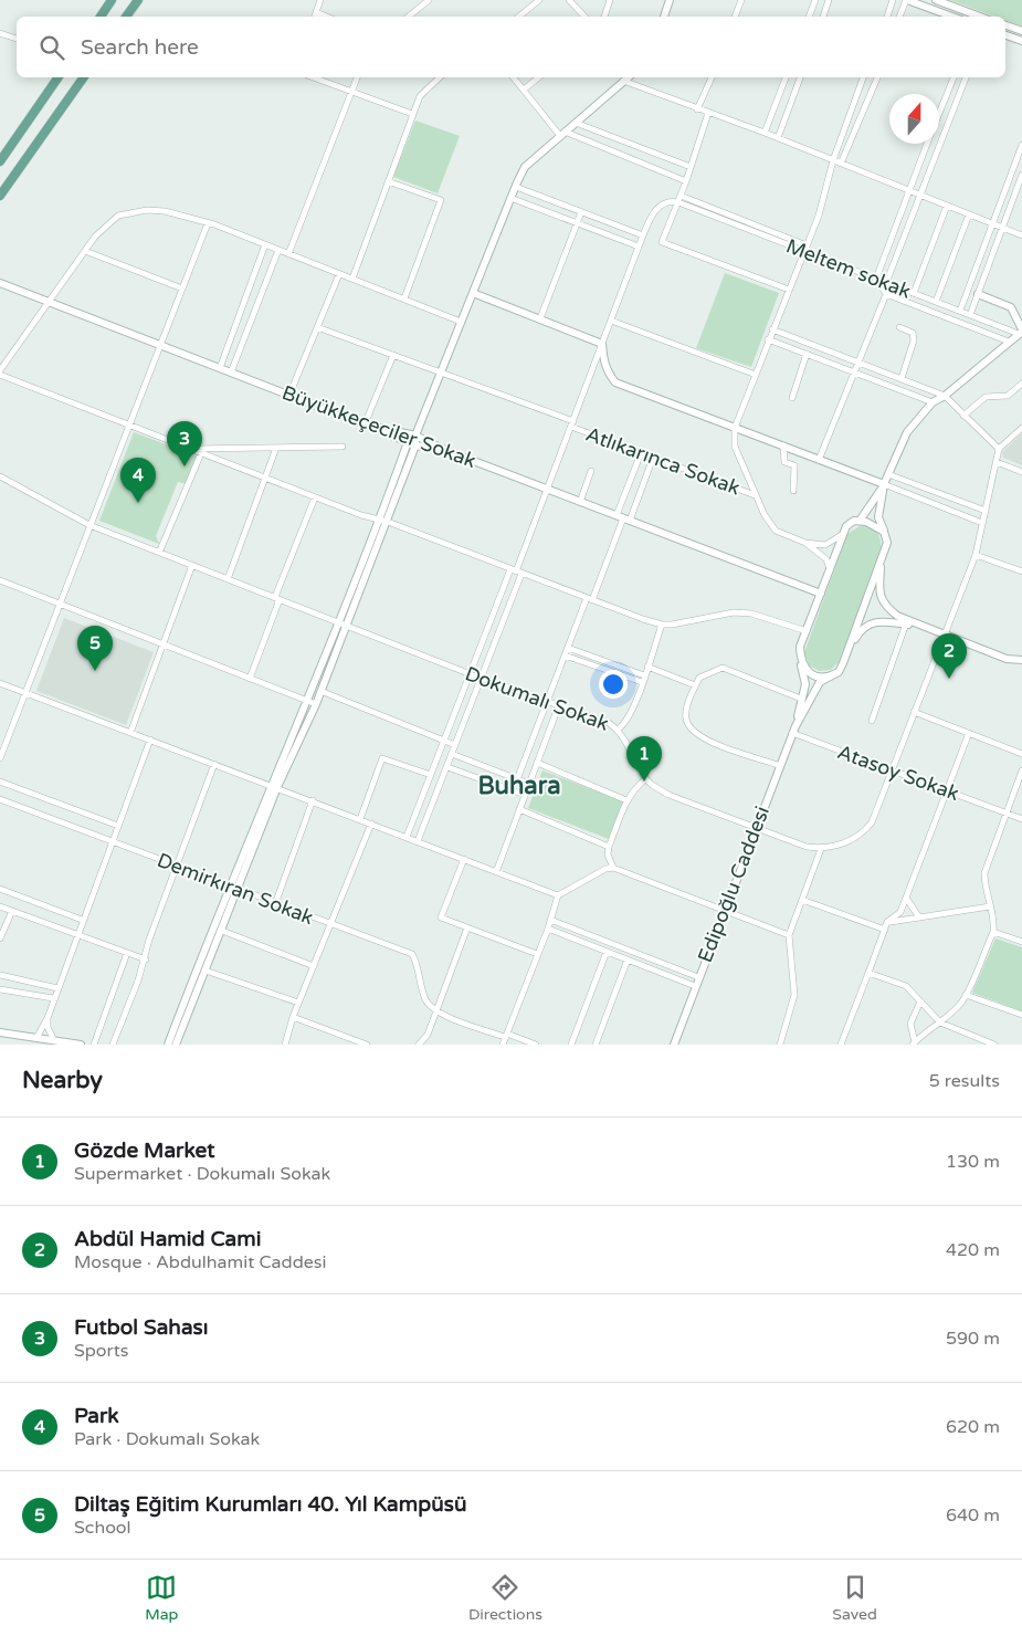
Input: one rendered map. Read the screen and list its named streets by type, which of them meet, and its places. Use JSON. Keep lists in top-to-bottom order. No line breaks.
{"streets":{"street":["Meltem sokak","Büyükkeçeciler Sokak","Atlıkarınca Sokak","Dokumalı Sokak","Atasoy Sokak","Edipoğlu Caddesi","Demirkıran Sokak"]},"crossings":[["Atasoy Sokak","Edipoğlu Caddesi"]],"districts":["Buhara"],"north":"top","page":{"search":"Search here","pins":["3","4","5","2","1"],"heading":["Nearby","5 results"],"list":[{"mark":"1","name":"Gözde Market","note":"Supermarket · Dokumalı Sokak","value":"130 m"},{"mark":"2","name":"Abdül Hamid Cami","note":"Mosque · Abdulhamit Caddesi","value":"420 m"},{"mark":"3","name":"Futbol Sahası","note":"Sports","value":"590 m"},{"mark":"4","name":"Park","note":"Park · Dokumalı Sokak","value":"620 m"},{"mark":"5","name":"Diltaş Eğitim Kurumları 40. Yıl Kampüsü","note":"School","value":"640 m"}],"nav":["Map","Directions","Saved"]}}
